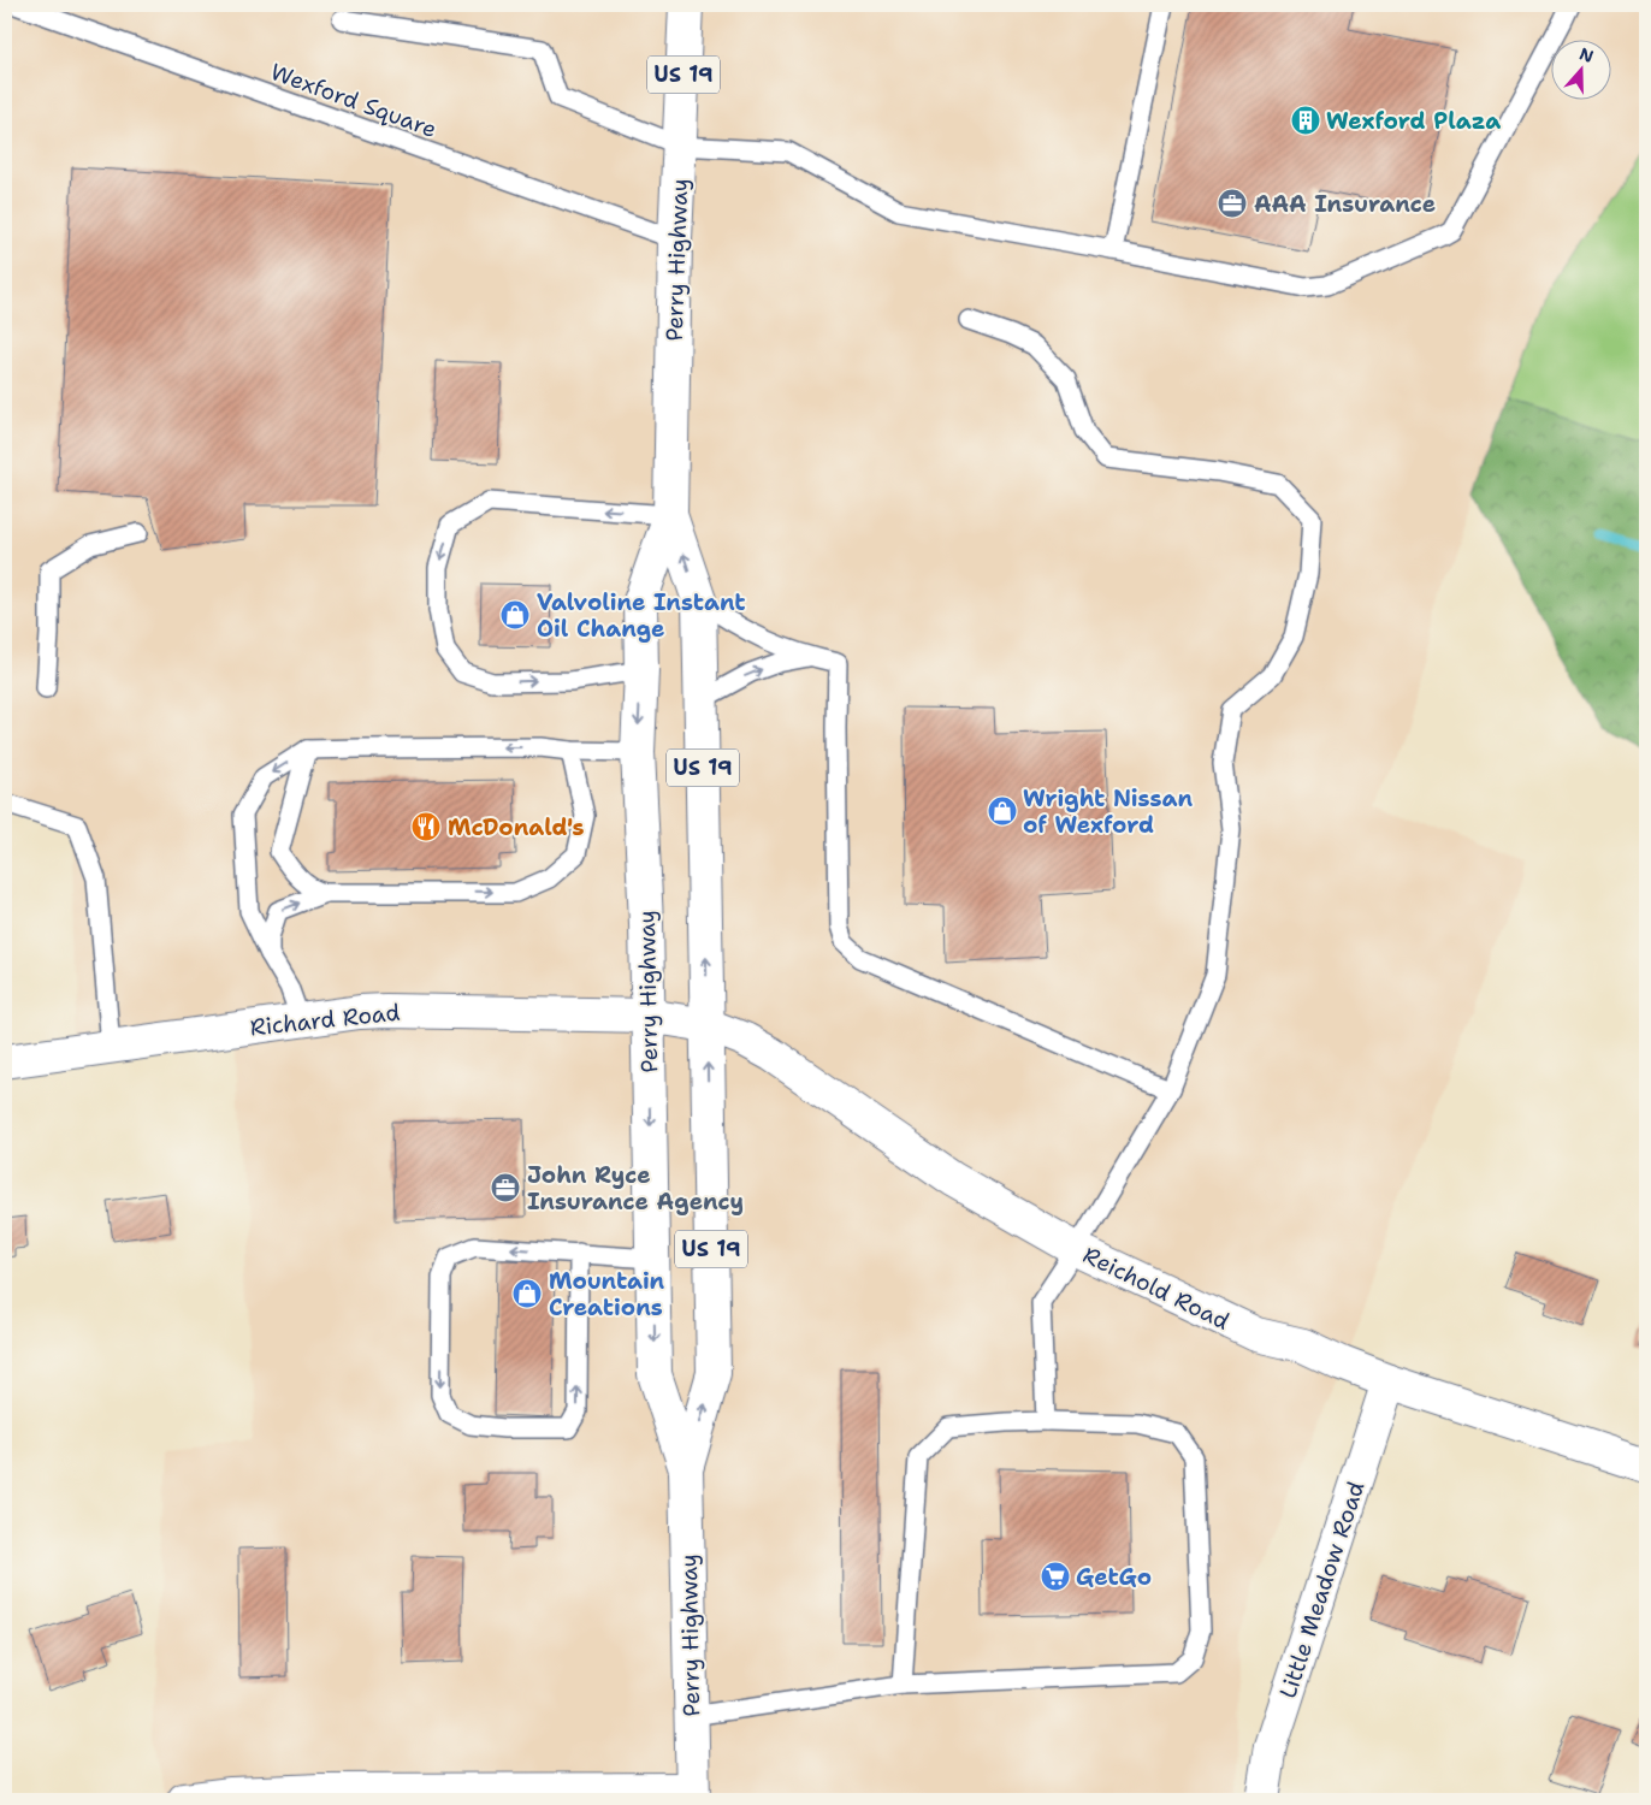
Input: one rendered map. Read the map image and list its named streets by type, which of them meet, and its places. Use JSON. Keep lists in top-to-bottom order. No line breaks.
{"streets":{"main road":["US 19","Perry Highway","Richard Road","Reichold Road","Little Meadow Road"],"lane":["Wexford Square"]},"crossings":[["Wexford Square","Perry Highway"],["Perry Highway","Richard Road"],["Perry Highway","Reichold Road"],["Richard Road","Reichold Road"],["Reichold Road","Little Meadow Road"]],"places":{"building":["Wexford Plaza"],"office":["AAA Insurance","John Ryce Insurance Agency"],"shop":["Valvoline Instant Oil Change","Wright Nissan of Wexford","Mountain Creations"],"restaurant":["McDonald's"],"supermarket":["GetGo"]},"north":"top"}
